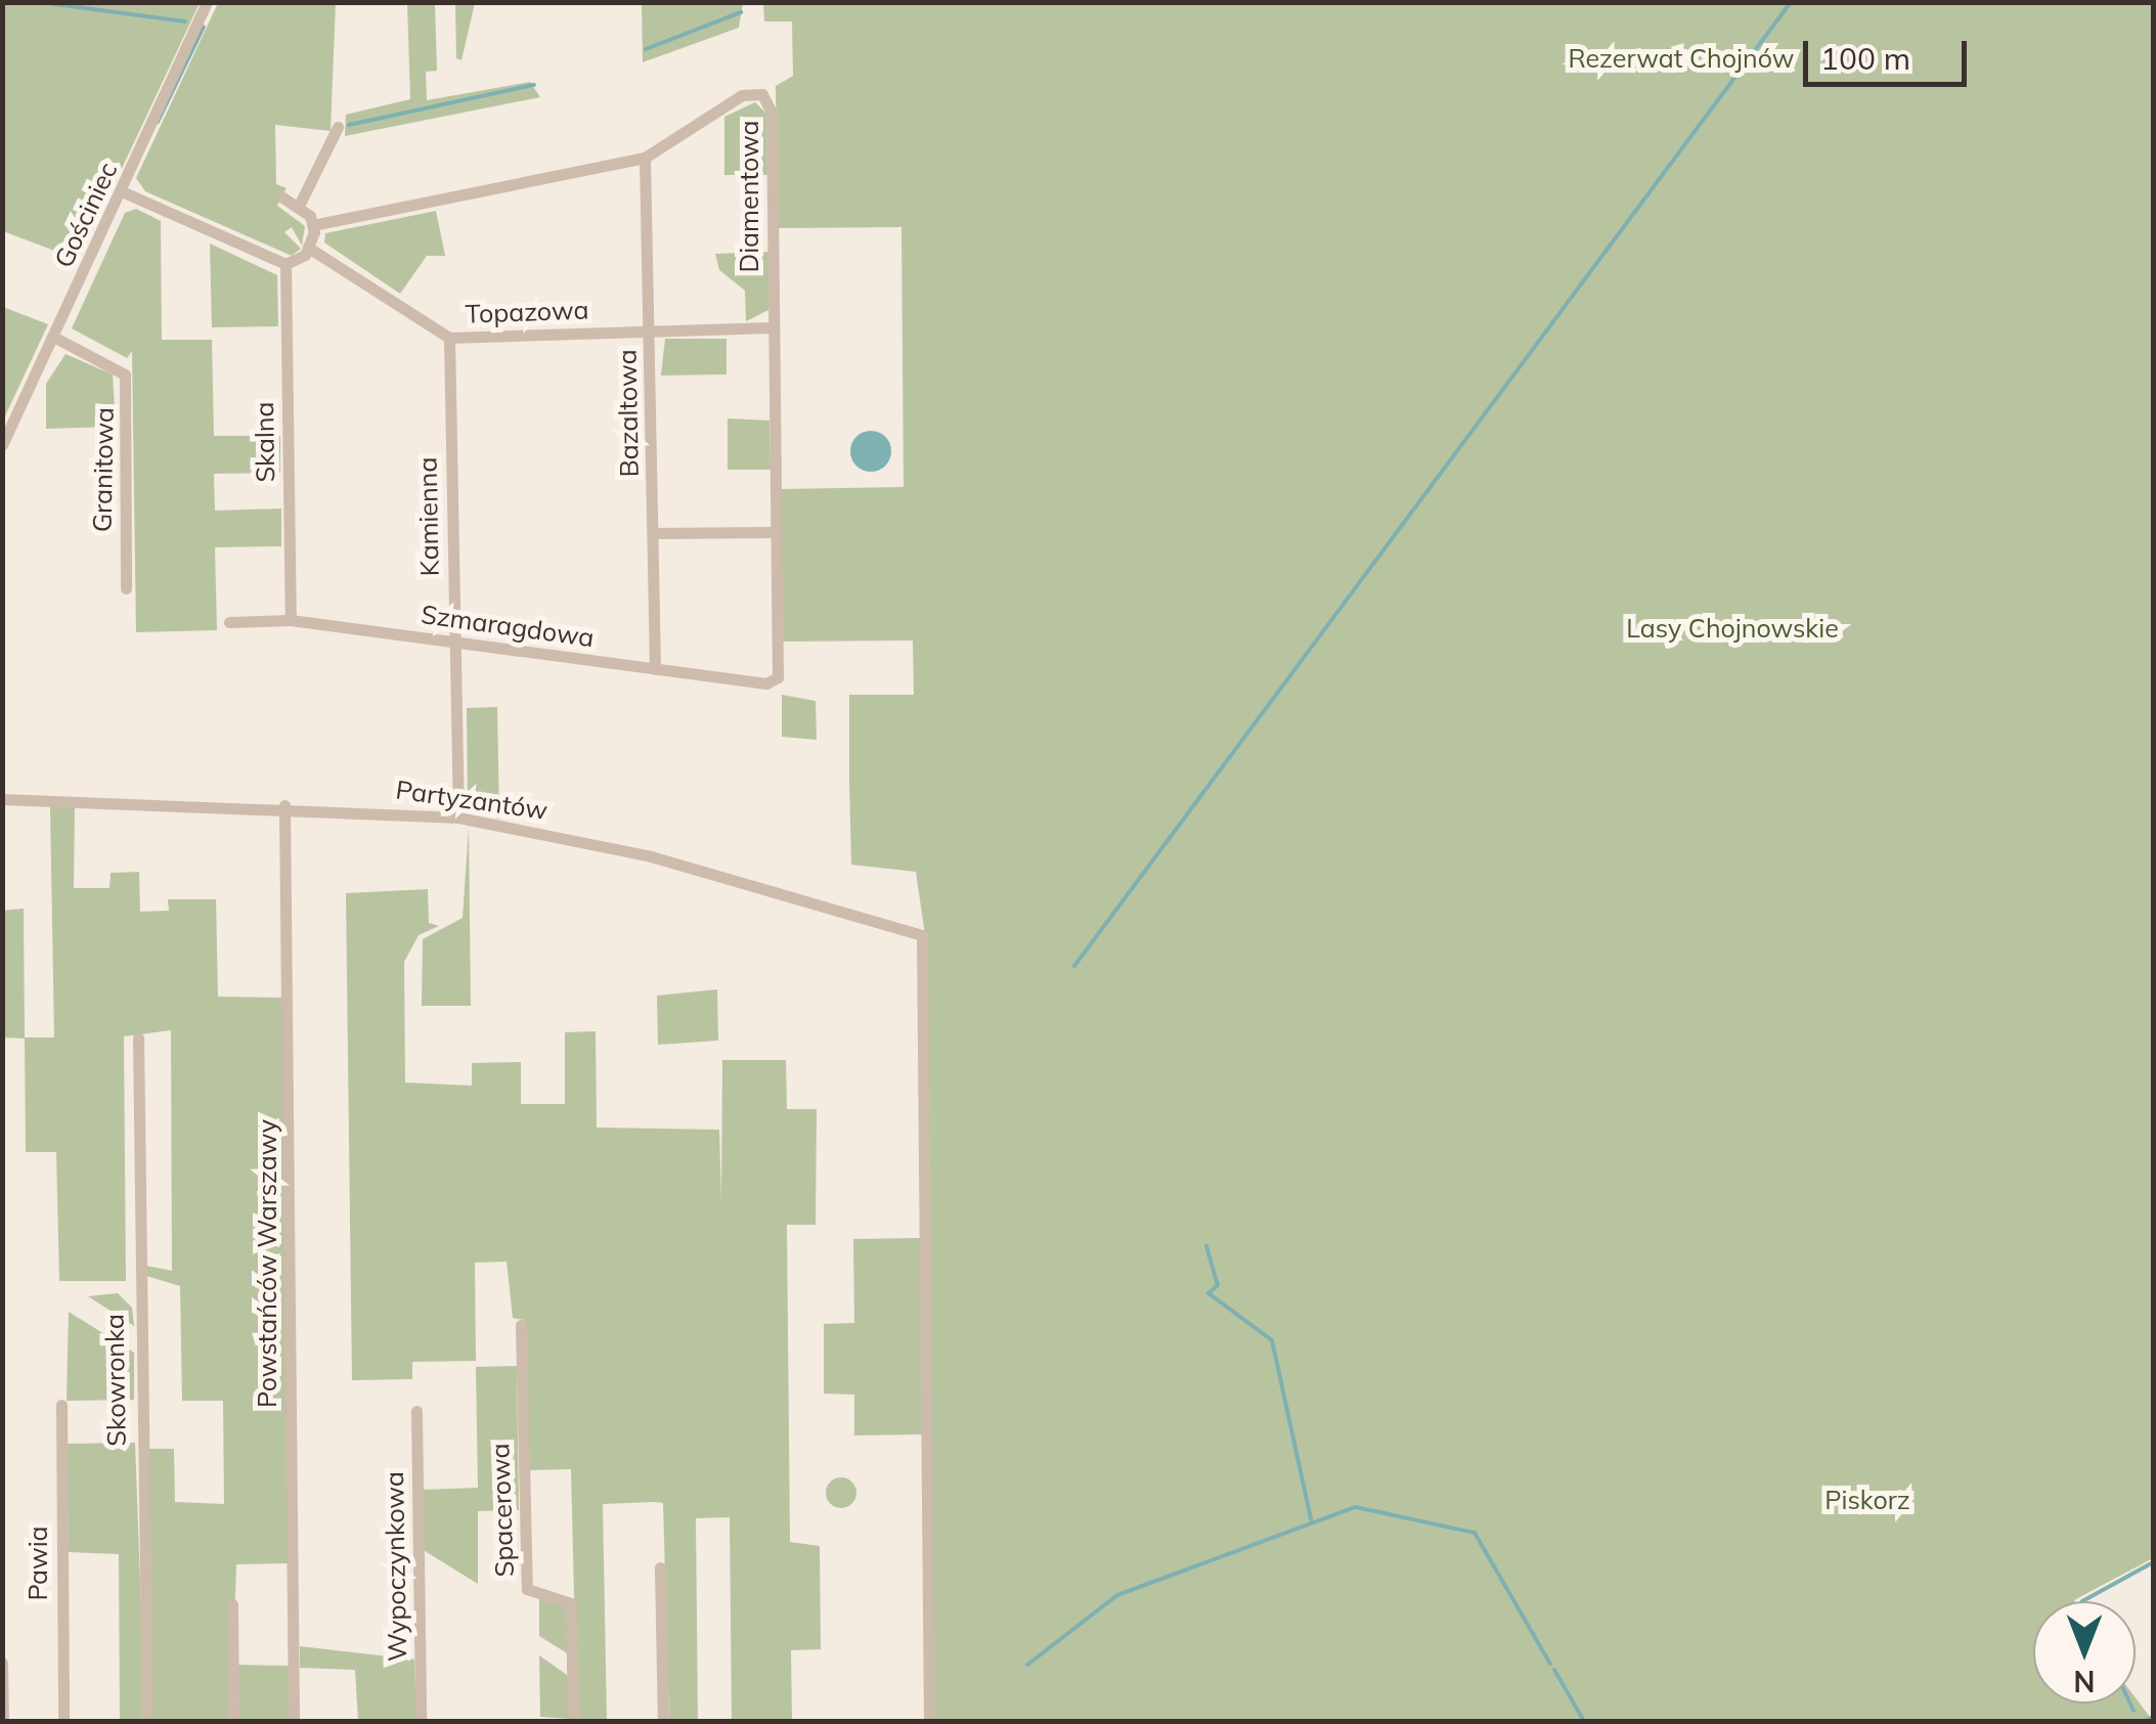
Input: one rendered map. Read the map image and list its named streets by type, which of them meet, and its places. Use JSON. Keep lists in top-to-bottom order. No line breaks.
{"streets":{"street":["Diamentowa","Gościniec","Topazowa","Bazaltowa","Skalna","Granitowa","Kamienna","Szmaragdowa","Partyzantów","Powstańców Warszawy","Skowronka","Spacerowa","Pawia","Wypoczynkowa"]},"crossings":[["Diamentowa","Topazowa"],["Diamentowa","Bazaltowa"],["Diamentowa","Szmaragdowa"],["Gościniec","Granitowa"],["Topazowa","Bazaltowa"],["Topazowa","Kamienna"],["Bazaltowa","Szmaragdowa"],["Skalna","Szmaragdowa"],["Kamienna","Szmaragdowa"],["Kamienna","Partyzantów"],["Partyzantów","Powstańców Warszawy"]],"parks":["Rezerwat Chojnów","Lasy Chojnowskie","Piskorz"],"scale_bar":"100 m","north":"bottom"}
